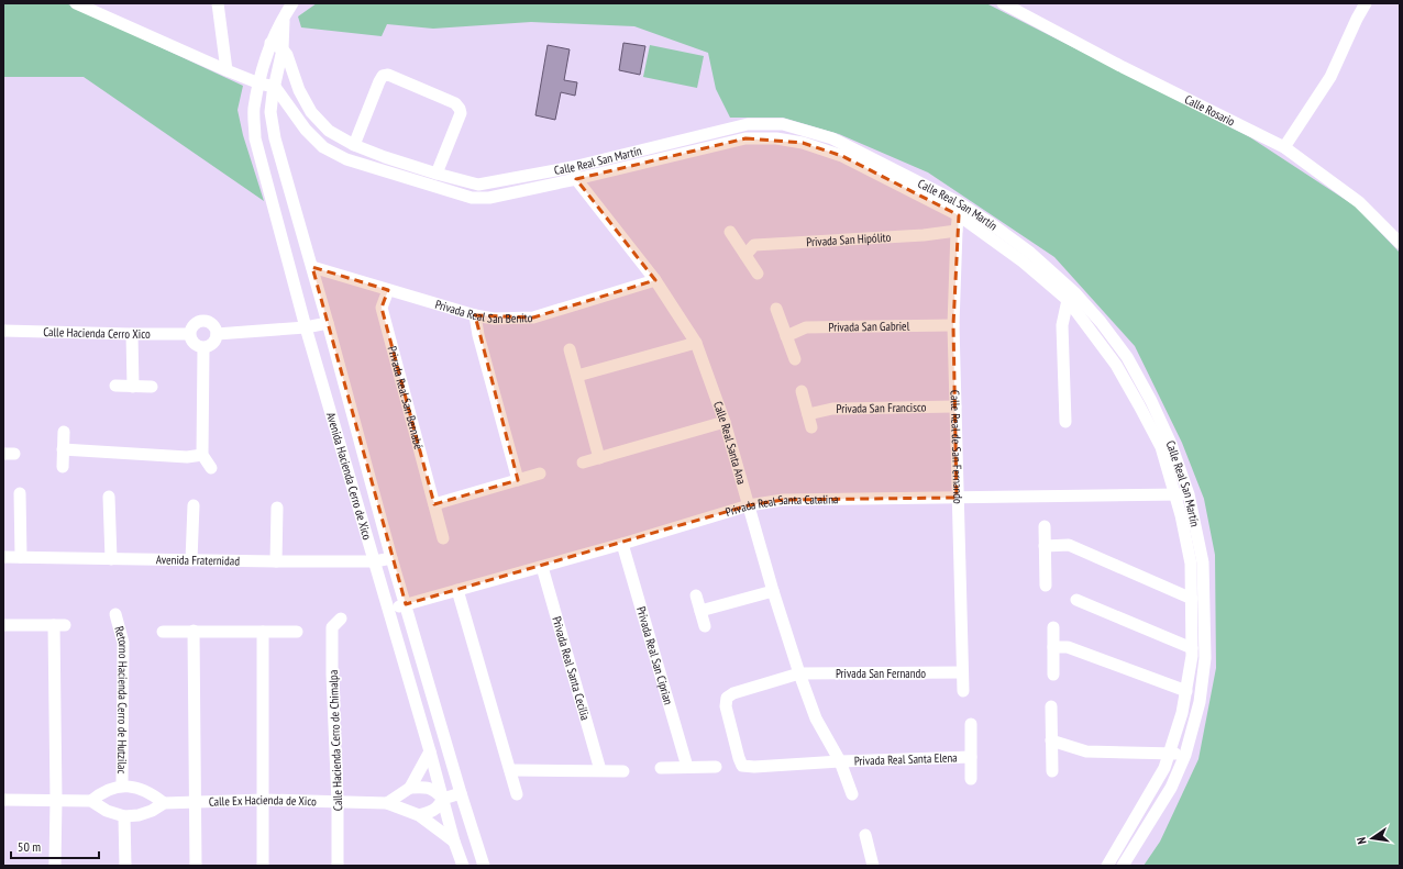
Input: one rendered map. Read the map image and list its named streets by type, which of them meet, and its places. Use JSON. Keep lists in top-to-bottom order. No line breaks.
{"streets":{"street":["Calle Rosario","Calle Real San Martín","Privada San Hipólito","Privada Real San Benito","Privada San Gabriel","Calle Hacienda Cerro Xico","Privada Real San Bernabé","Privada San Francisco","Calle Real Santa Ana","Calle Real de San Fernando","Avenida Hacienda Cerro de Xico","Privada Real Santa Catalina","Avenida Fraternidad","Privada Real San Ciprian","Privada Real Santa Cecilia","Privada San Fernando","Retorno Hacienda Cerro de Hutzilac","Calle Hacienda Cerro de Chimalpa","Privada Real Santa Elena","Calle Ex Hacienda de Xico"]},"crossings":[["Calle Real San Martín","Calle Real Santa Ana"],["Calle Real San Martín","Calle Real de San Fernando"],["Calle Real San Martín","Avenida Hacienda Cerro de Xico"],["Calle Real San Martín","Privada Real Santa Catalina"],["Privada San Hipólito","Calle Real de San Fernando"],["Privada Real San Benito","Privada Real San Bernabé"],["Privada Real San Benito","Calle Real Santa Ana"],["Privada Real San Benito","Avenida Hacienda Cerro de Xico"],["Privada San Gabriel","Calle Real de San Fernando"],["Privada San Francisco","Calle Real de San Fernando"],["Calle Real Santa Ana","Privada Real Santa Catalina"],["Calle Real Santa Ana","Privada San Fernando"],["Calle Real Santa Ana","Privada Real Santa Elena"],["Calle Real de San Fernando","Privada Real Santa Catalina"],["Calle Real de San Fernando","Privada San Fernando"],["Avenida Hacienda Cerro de Xico","Privada Real Santa Catalina"],["Avenida Hacienda Cerro de Xico","Avenida Fraternidad"],["Avenida Hacienda Cerro de Xico","Calle Ex Hacienda de Xico"],["Privada Real Santa Catalina","Privada Real San Ciprian"],["Privada Real Santa Catalina","Privada Real Santa Cecilia"],["Privada San Fernando","Privada Real Santa Elena"],["Calle Hacienda Cerro de Chimalpa","Calle Ex Hacienda de Xico"]],"scale_bar":"50 m","north":"left"}
